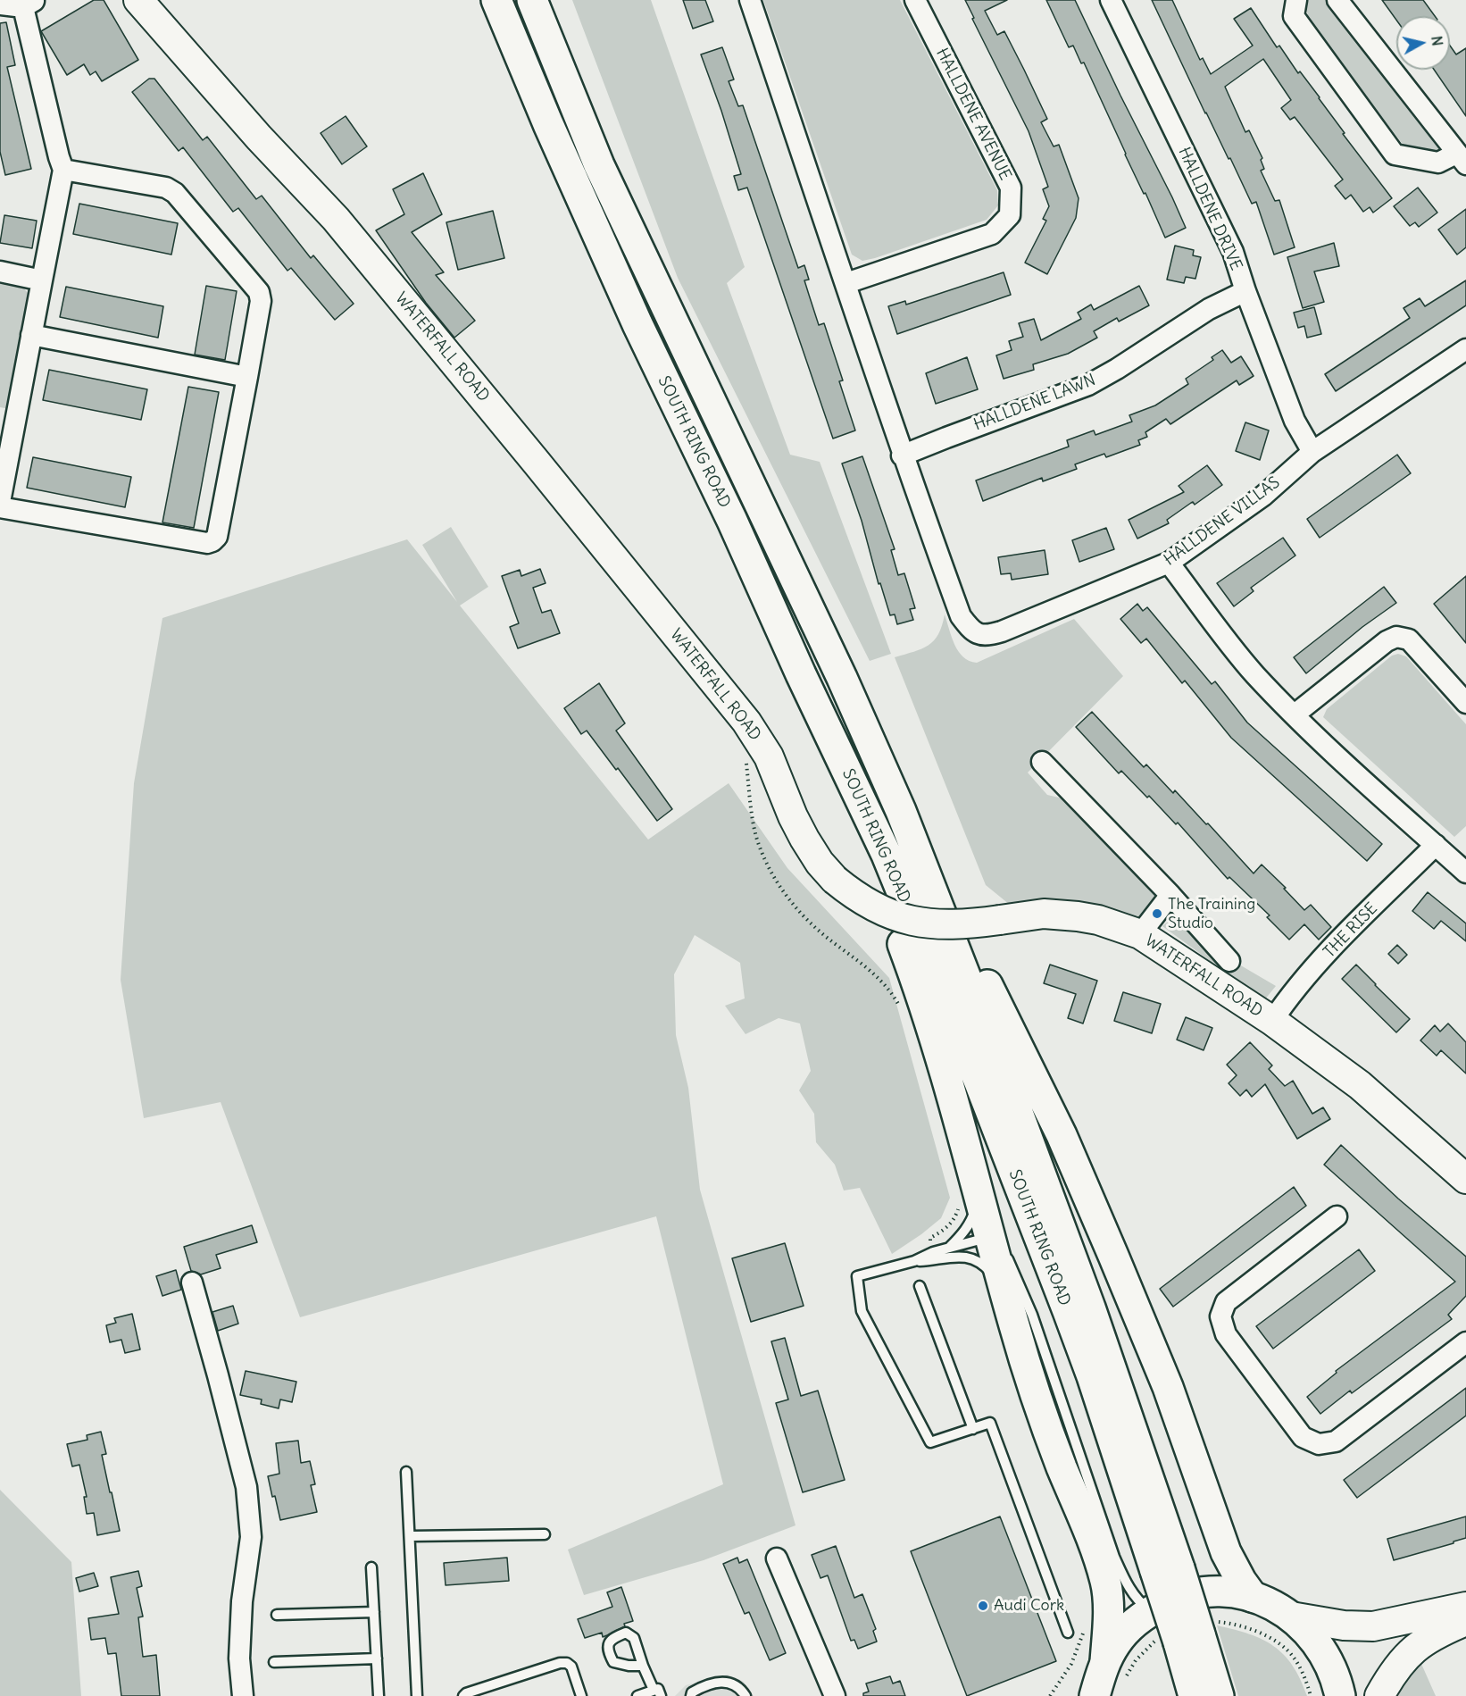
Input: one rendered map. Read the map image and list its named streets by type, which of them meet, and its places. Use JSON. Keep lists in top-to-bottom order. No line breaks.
{"streets":{"main road":["SOUTH RING ROAD"],"street":["HALLDENE AVENUE","HALLDENE DRIVE","WATERFALL ROAD","HALLDENE LAWN","HALLDENE VILLAS","THE RISE"]},"crossings":[["HALLDENE DRIVE","HALLDENE LAWN"],["HALLDENE DRIVE","HALLDENE VILLAS"],["WATERFALL ROAD","THE RISE"],["HALLDENE LAWN","HALLDENE VILLAS"]],"places":["The Training Studio","Audi Cork"],"north":"right"}
